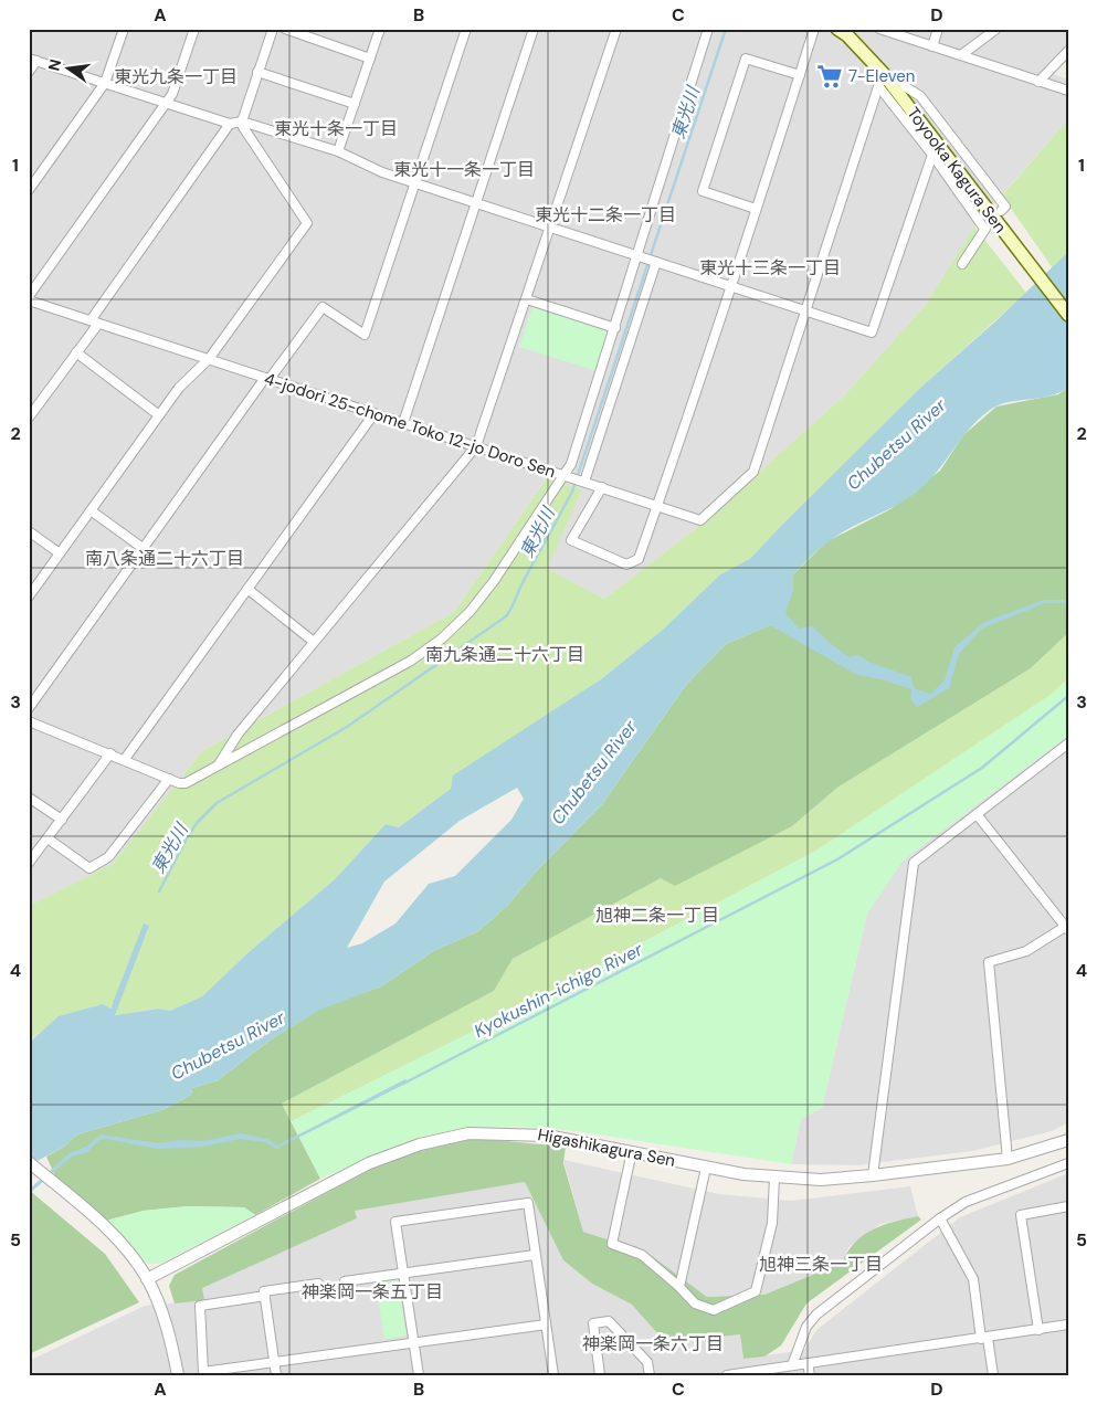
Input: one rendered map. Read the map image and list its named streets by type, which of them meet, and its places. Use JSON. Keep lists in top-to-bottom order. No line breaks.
{"streets":{"main road":["Toyooka Kagura Sen"],"street":["4-jodori 25-chome Toko 12-jo Doro Sen","Higashikagura Sen"]},"districts":["東光九条一丁目","東光十条一丁目","東光十一条一丁目","東光十二条一丁目","東光十三条一丁目","南八条通二十六丁目","南九条通二十六丁目","旭神二条一丁目","旭神三条一丁目","神楽岡一条五丁目","神楽岡一条六丁目"],"water":["東光川","Chubetsu River","Kyokushin-ichigo River"],"places":{"supermarket":["7-Eleven"]},"north":"left","grid":{"columns":["A","B","C","D"],"rows":["1","2","3","4","5"]}}
